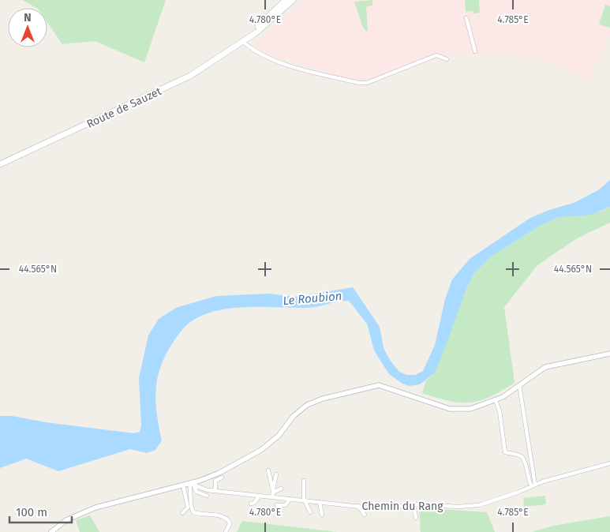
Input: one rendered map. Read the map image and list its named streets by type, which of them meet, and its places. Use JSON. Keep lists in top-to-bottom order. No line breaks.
{"streets":{"main road":["Route de Sauzet"],"street":["Chemin du Rang"]},"water":["Le Roubion"],"scale_bar":"100 m","north":"top","coordinates":["4.780°E","4.785°E","44.565°N"]}
